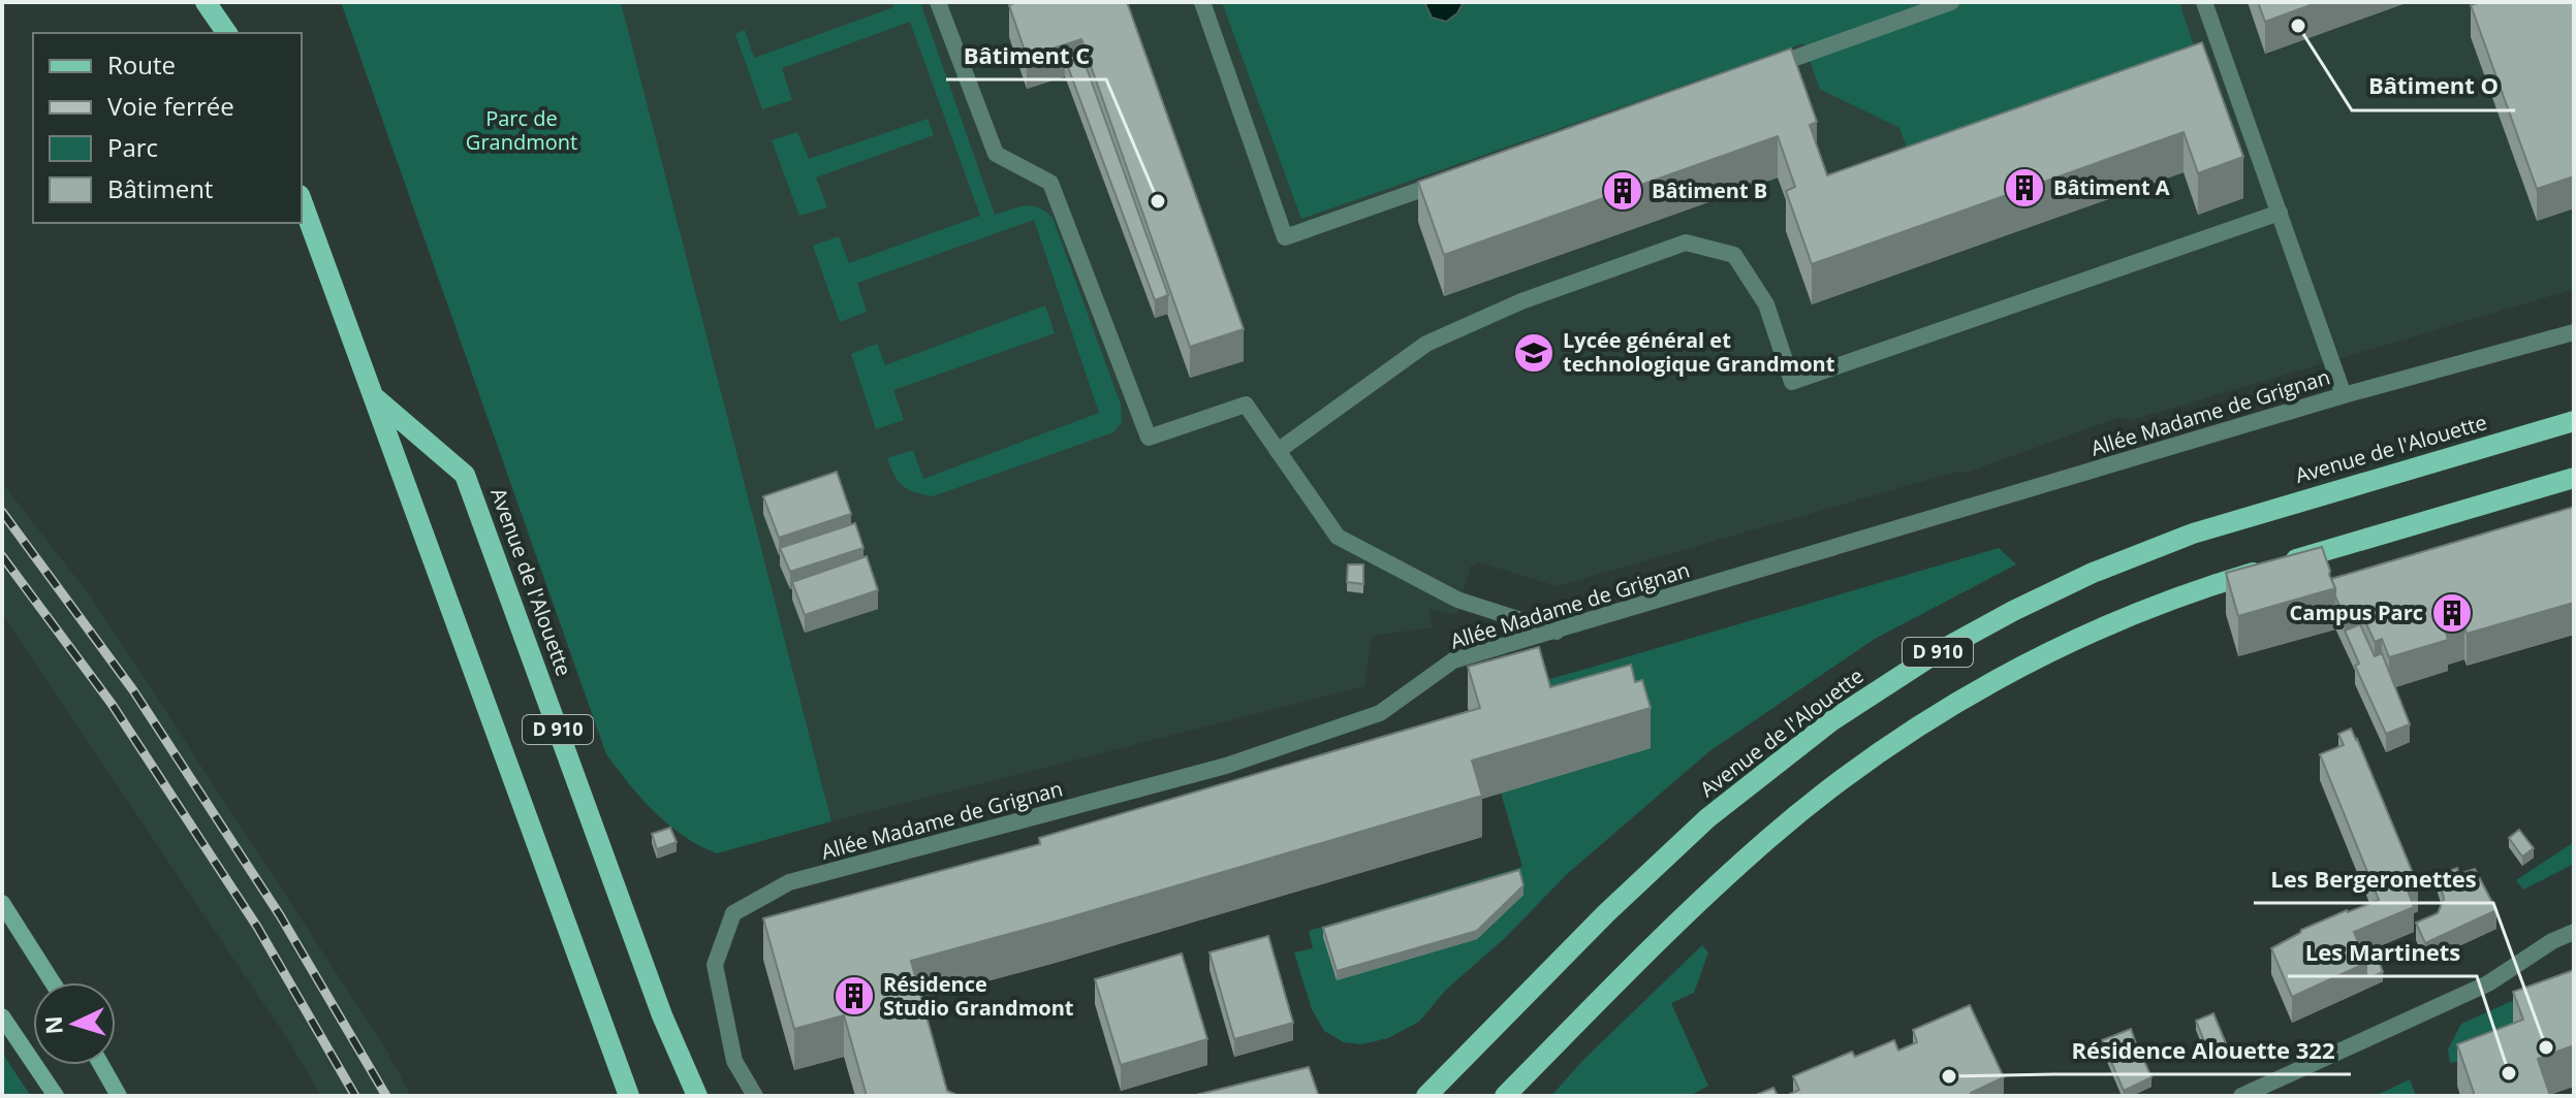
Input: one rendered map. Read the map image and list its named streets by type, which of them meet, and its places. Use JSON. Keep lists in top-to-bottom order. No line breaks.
{"streets":{"main road":["Avenue de l'Alouette","D 910"],"street":["Allée Madame de Grignan"]},"parks":["Parc de Grandmont"],"places":{"other":["Bâtiment O","Bâtiment C","Les Bergeronettes","Les Martinets","Résidence Alouette 322"],"building":["Bâtiment A","Bâtiment B","Campus Parc","Résidence Studio Grandmont"],"school or university":["Lycée général et technologique Grandmont"]},"legend":["Route","Voie ferrée","Parc","Bâtiment"],"north":"left"}
